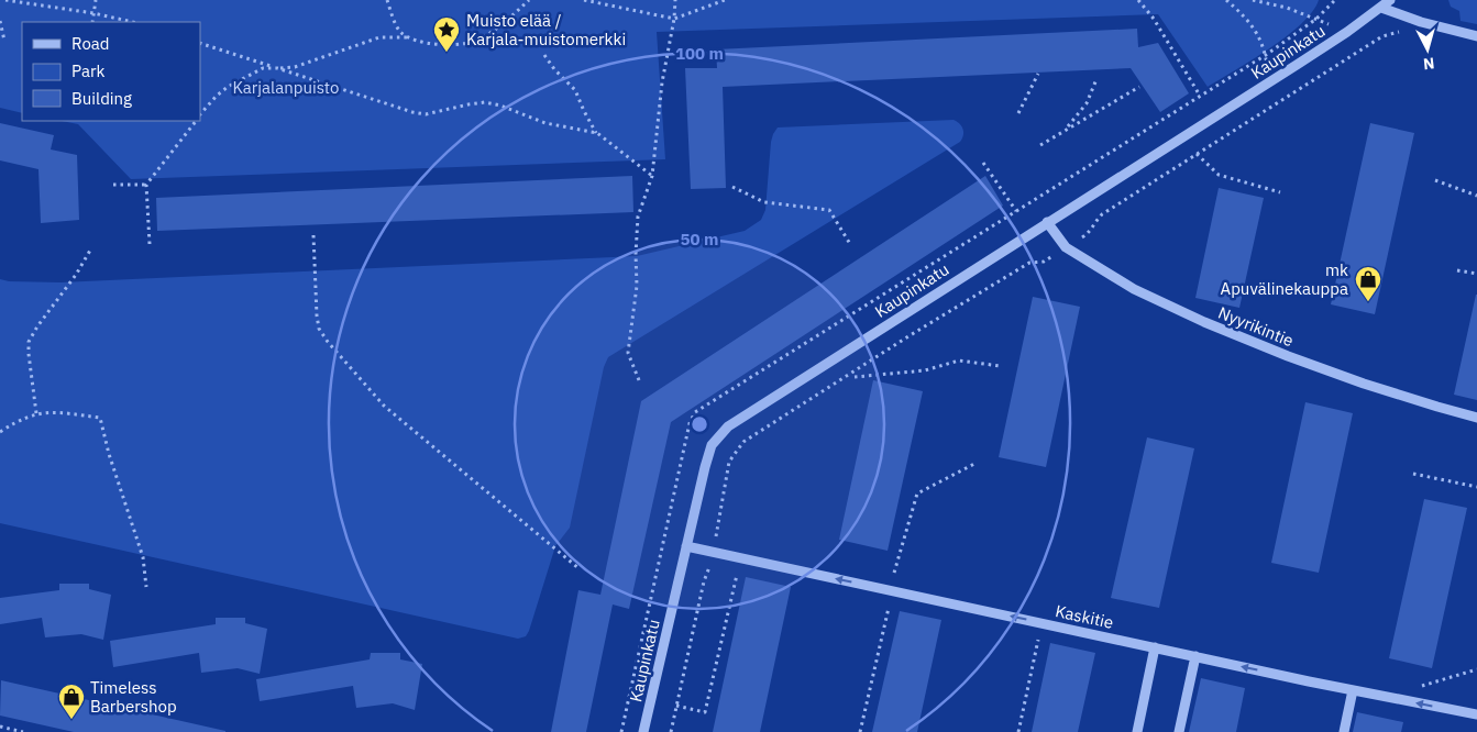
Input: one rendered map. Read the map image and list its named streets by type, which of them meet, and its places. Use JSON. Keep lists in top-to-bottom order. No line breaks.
{"streets":{"street":["Kaupinkatu","Nyyrikintie","Kaskitie"]},"crossings":[["Kaupinkatu","Nyyrikintie"],["Kaupinkatu","Kaskitie"]],"one_way":["Kaskitie"],"parks":["Karjalanpuisto"],"places":{"place":["Muisto elää / Karjala-muistomerkki"],"shop":["mk Apuvälinekauppa","Timeless Barbershop"]},"legend":["Road","Park","Building"],"north":"bottom","rings":["100 m","50 m"]}
